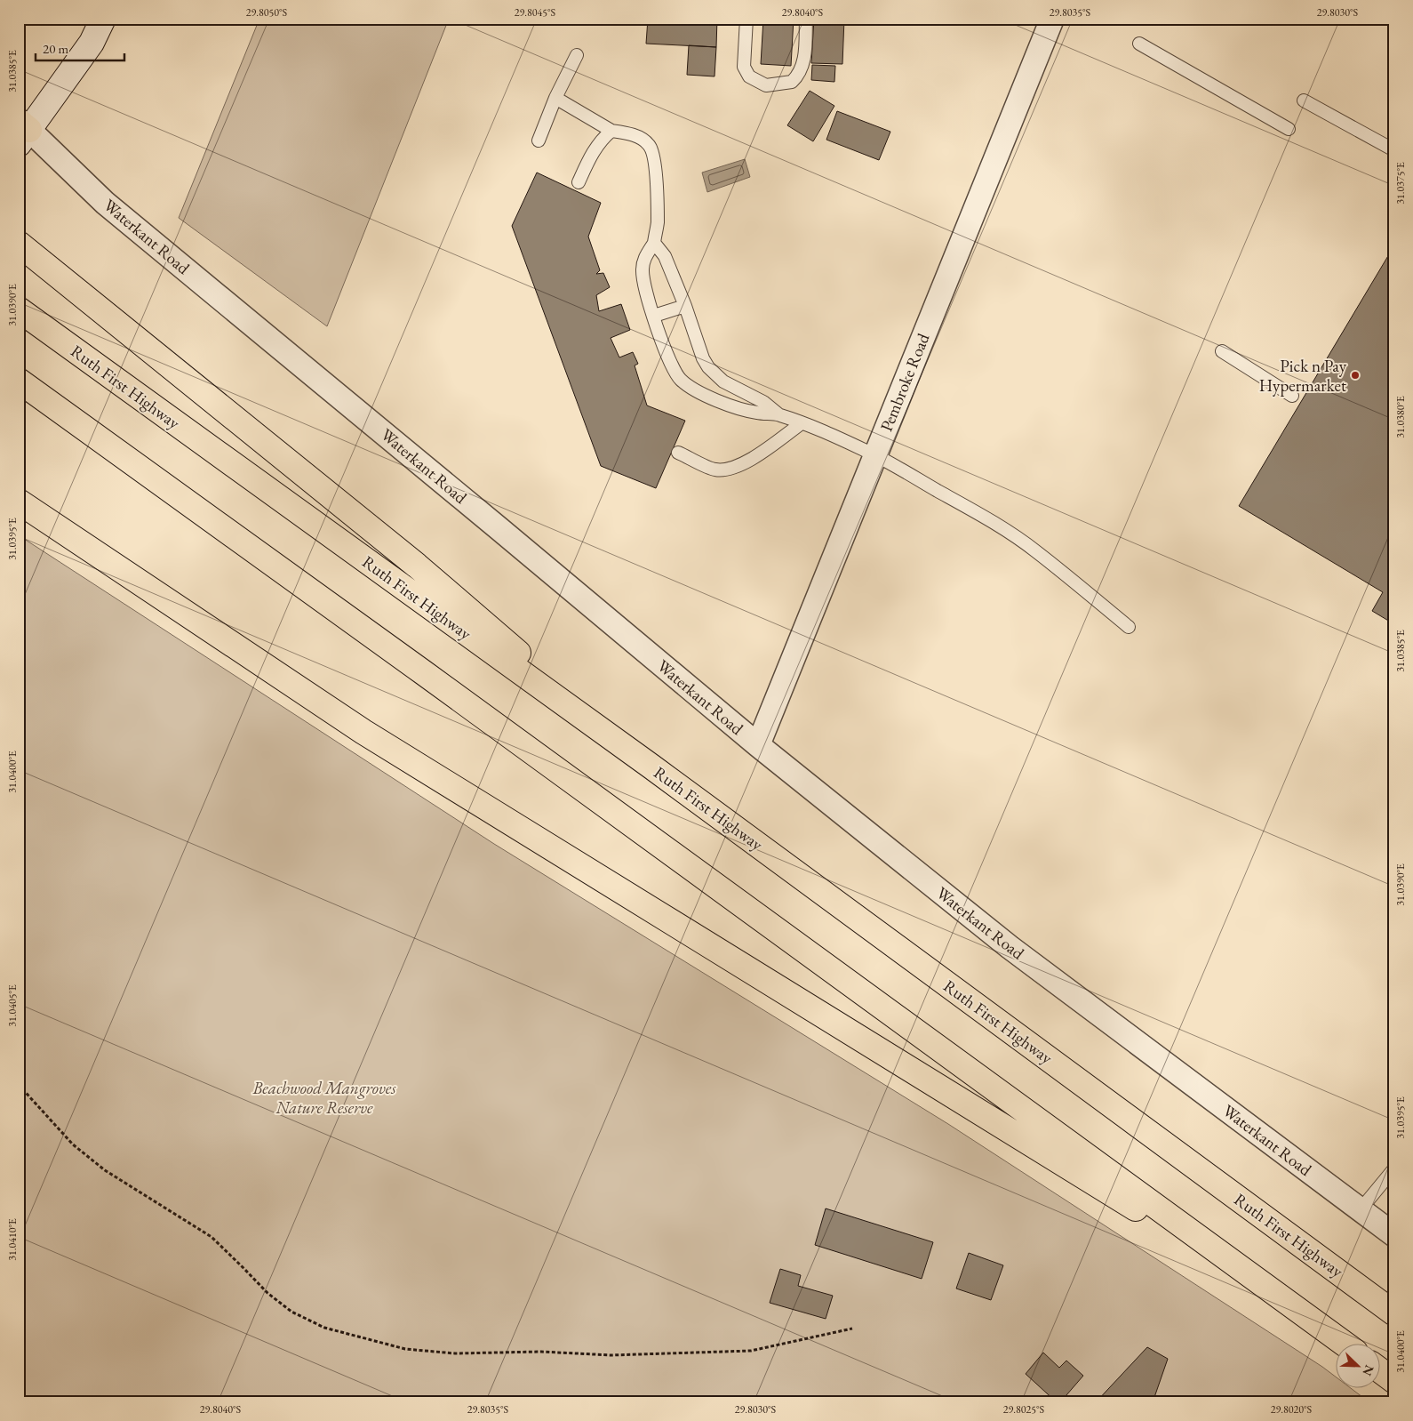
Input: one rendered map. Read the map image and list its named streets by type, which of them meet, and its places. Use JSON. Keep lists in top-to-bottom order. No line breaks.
{"streets":{"highway":["Ruth First Highway"],"street":["Waterkant Road","Pembroke Road"]},"crossings":[["Waterkant Road","Pembroke Road"]],"parks":["Beachwood Mangroves Nature Reserve"],"places":["Pick n Pay Hypermarket"],"scale_bar":"20 m","north":"bottom right","coordinates":["29.8050°S","29.8045°S","29.8040°S","29.8035°S","29.8030°S","31.0385°E","31.0375°E","31.0390°E","31.0380°E","31.0395°E","31.0400°E","31.0405°E","31.0410°E","29.8025°S","29.8020°S"]}
